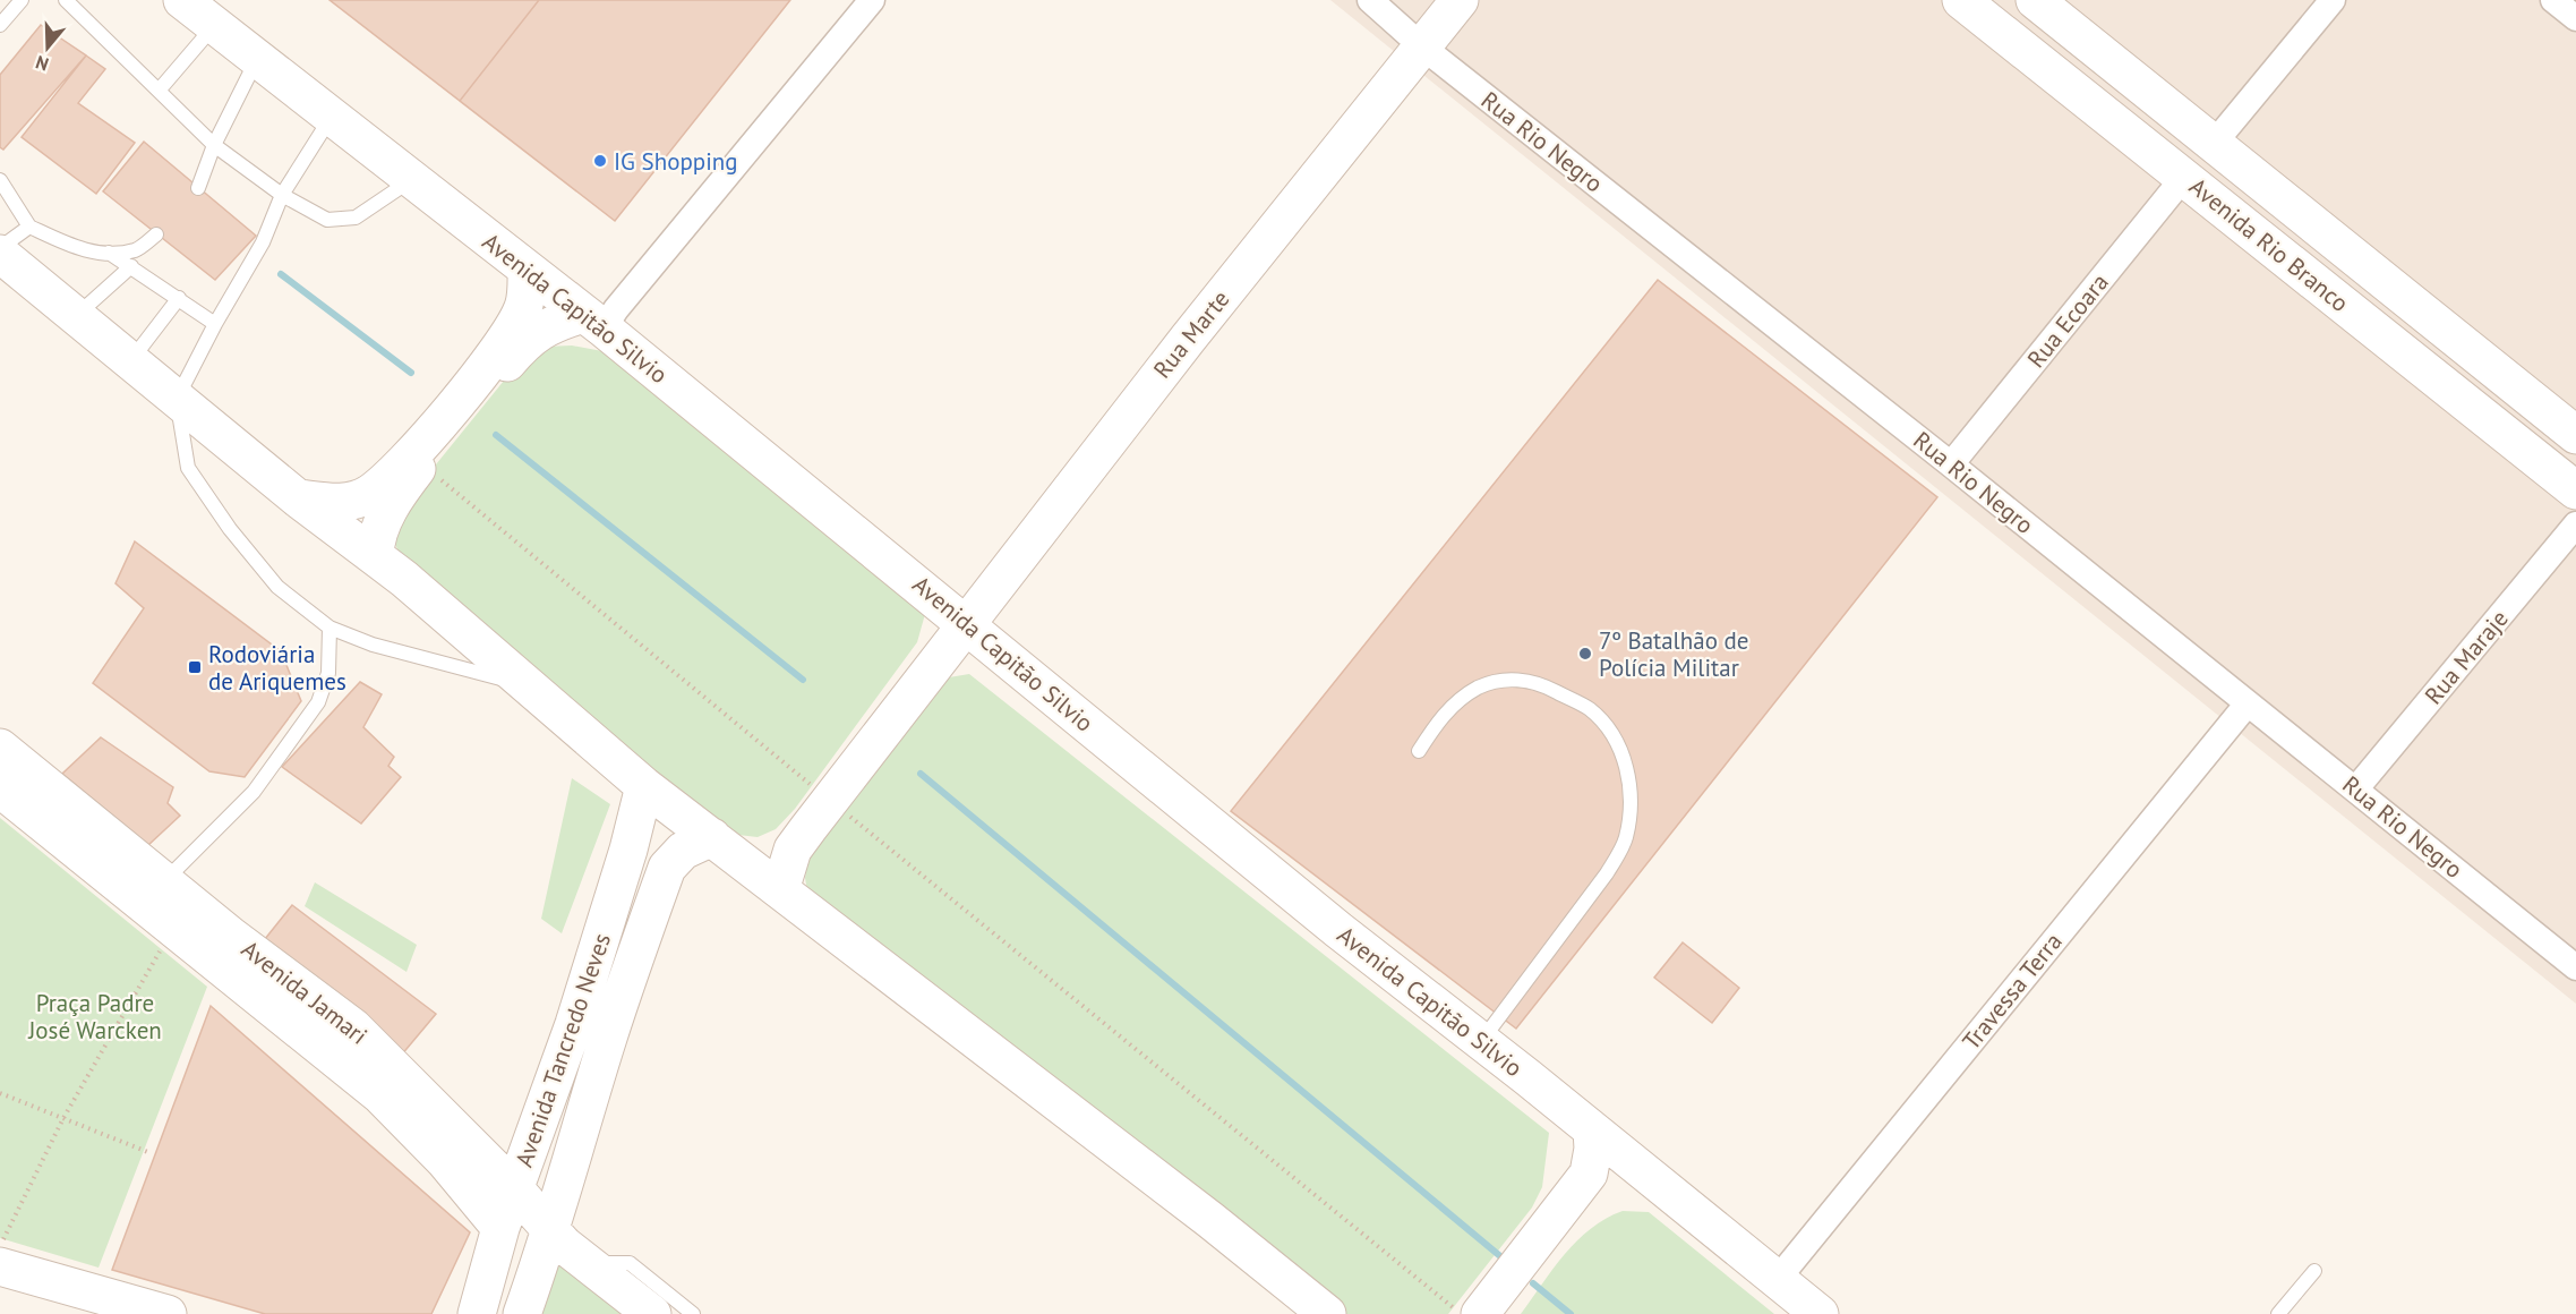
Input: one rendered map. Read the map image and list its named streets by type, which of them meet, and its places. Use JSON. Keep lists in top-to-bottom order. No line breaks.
{"streets":{"main road":["Avenida Rio Branco","Avenida Capitão Silvio","Rua Marte","Avenida Jamari","Avenida Tancredo Neves"],"street":["Rua Rio Negro","Rua Ecoara","Rua Maraje","Travessa Terra"]},"crossings":[["Rua Rio Negro","Rua Ecoara"],["Rua Rio Negro","Rua Marte"],["Rua Rio Negro","Rua Maraje"],["Rua Rio Negro","Travessa Terra"],["Avenida Rio Branco","Rua Ecoara"],["Avenida Capitão Silvio","Rua Marte"],["Avenida Capitão Silvio","Travessa Terra"],["Avenida Jamari","Avenida Tancredo Neves"]],"parks":["Praça Padre José Warcken"],"places":{"other":["IG Shopping","7º Batalhão de Polícia Militar"],"transit":["Rodoviária de Ariquemes"]},"north":"bottom"}
